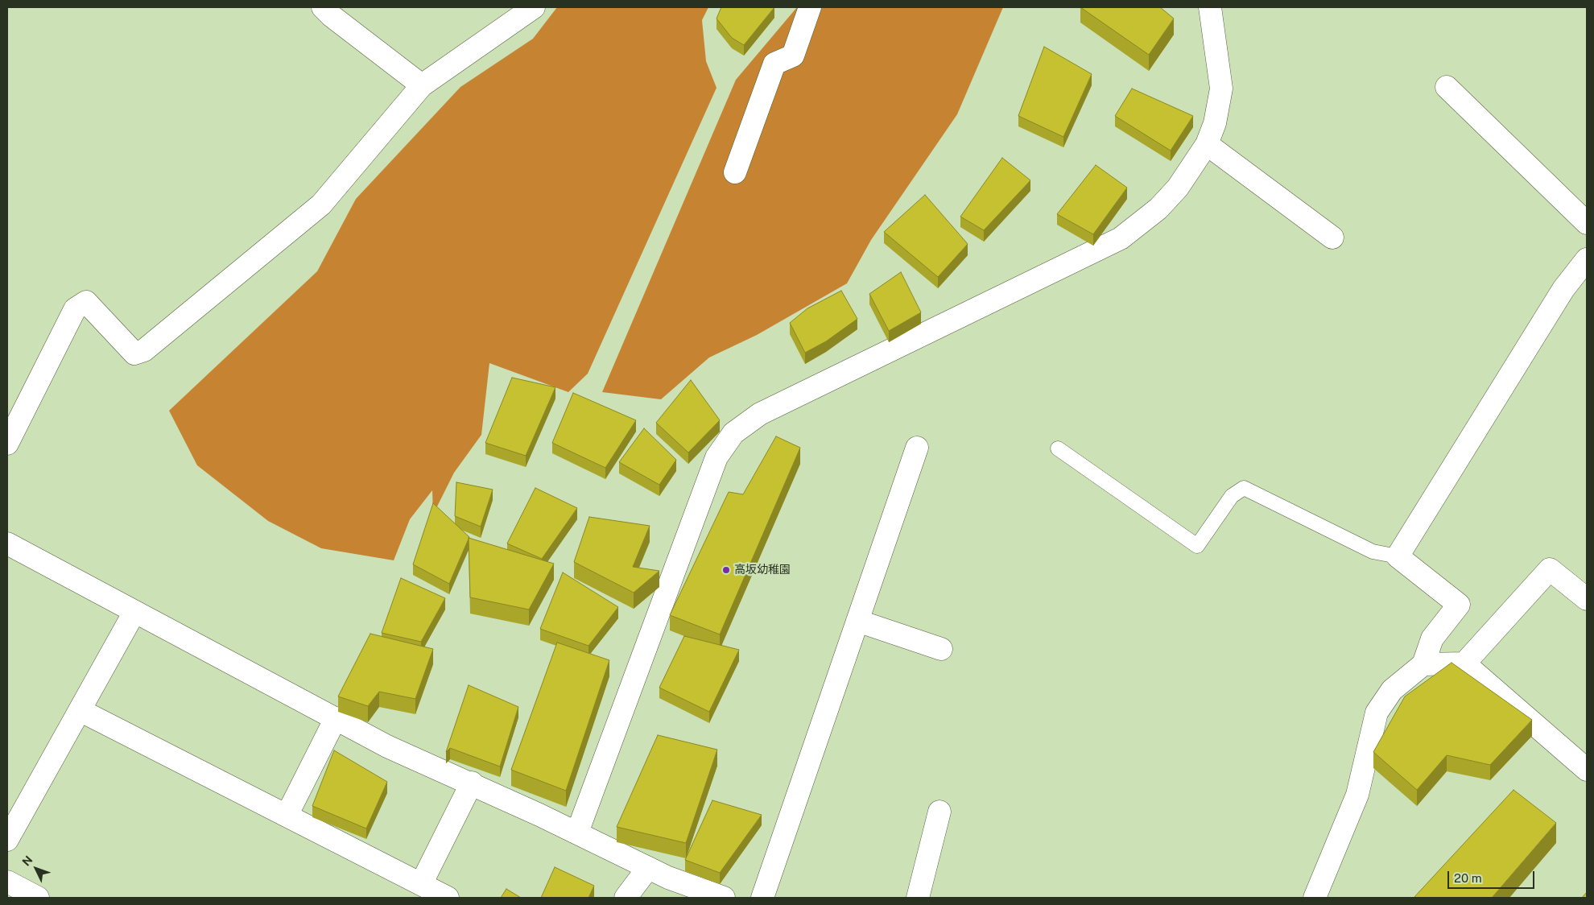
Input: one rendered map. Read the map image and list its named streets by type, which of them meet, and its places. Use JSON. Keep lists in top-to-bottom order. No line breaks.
{"places":["高坂幼稚園"],"scale_bar":"20 m","north":"top left"}
